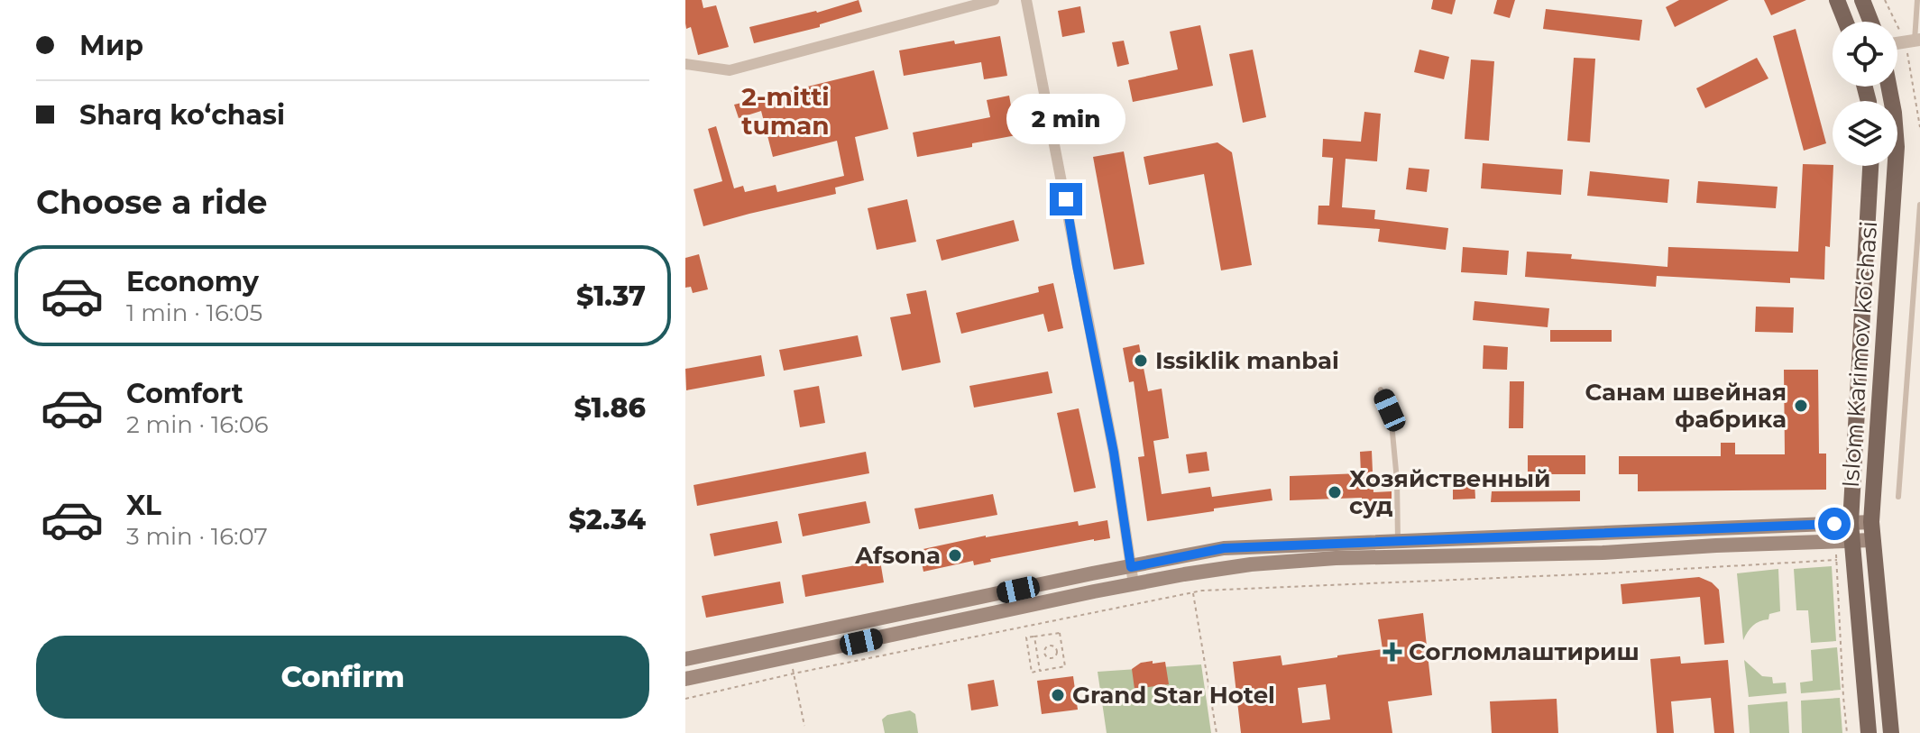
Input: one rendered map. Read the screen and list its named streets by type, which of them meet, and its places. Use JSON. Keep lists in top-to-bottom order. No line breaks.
{"streets":{"main road":["Islom Karimov ko‘chasi"]},"districts":["2-mitti tuman"],"places":{"other":["Issiklik manbai","Санам швейная фабрика","Хозяйственный суд","Afsona","Grand Star Hotel"],"health":["Согломлаштириш"]},"page":{"banner":["Мир","Sharq ko‘chasi"],"bubble":"2 min","heading":"Choose a ride","list":[{"name":"Economy","note":"1 min · 16:05","value":"$1.37"},{"name":"Comfort","note":"2 min · 16:06","value":"$1.86"},{"name":"XL","note":"3 min · 16:07","value":"$2.34"}],"buttons":"Confirm"}}
